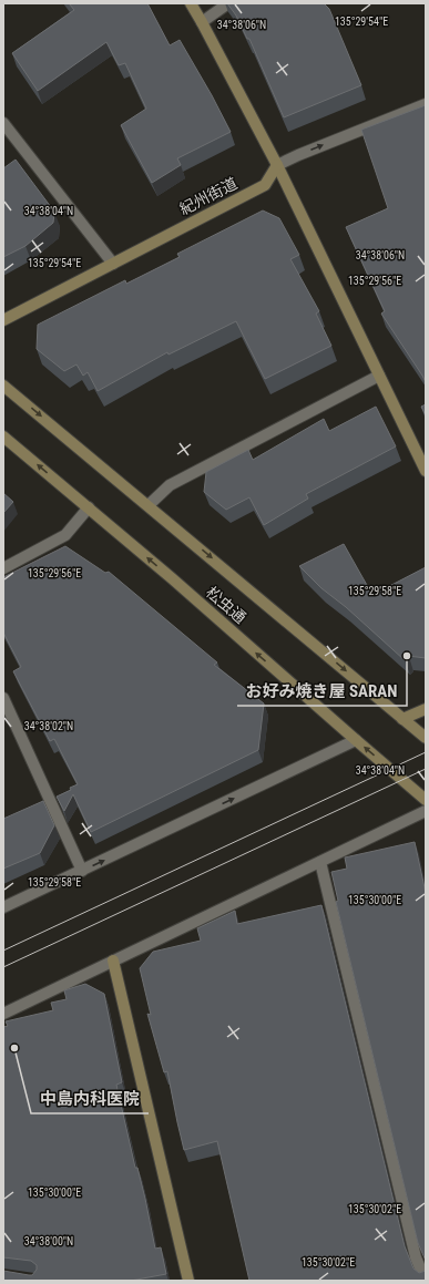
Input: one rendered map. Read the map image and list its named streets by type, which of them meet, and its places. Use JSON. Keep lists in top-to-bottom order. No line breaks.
{"streets":{"street":["紀州街道","松虫通"]},"places":["お好み焼き屋 SARAN","中島内科医院"],"coordinates":["135°29'54\"E","34°38'06\"N","34°38'04\"N","135°29'56\"E","135°29'58\"E","34°38'02\"N","135°30'00\"E","135°30'02\"E","34°38'00\"N"]}
